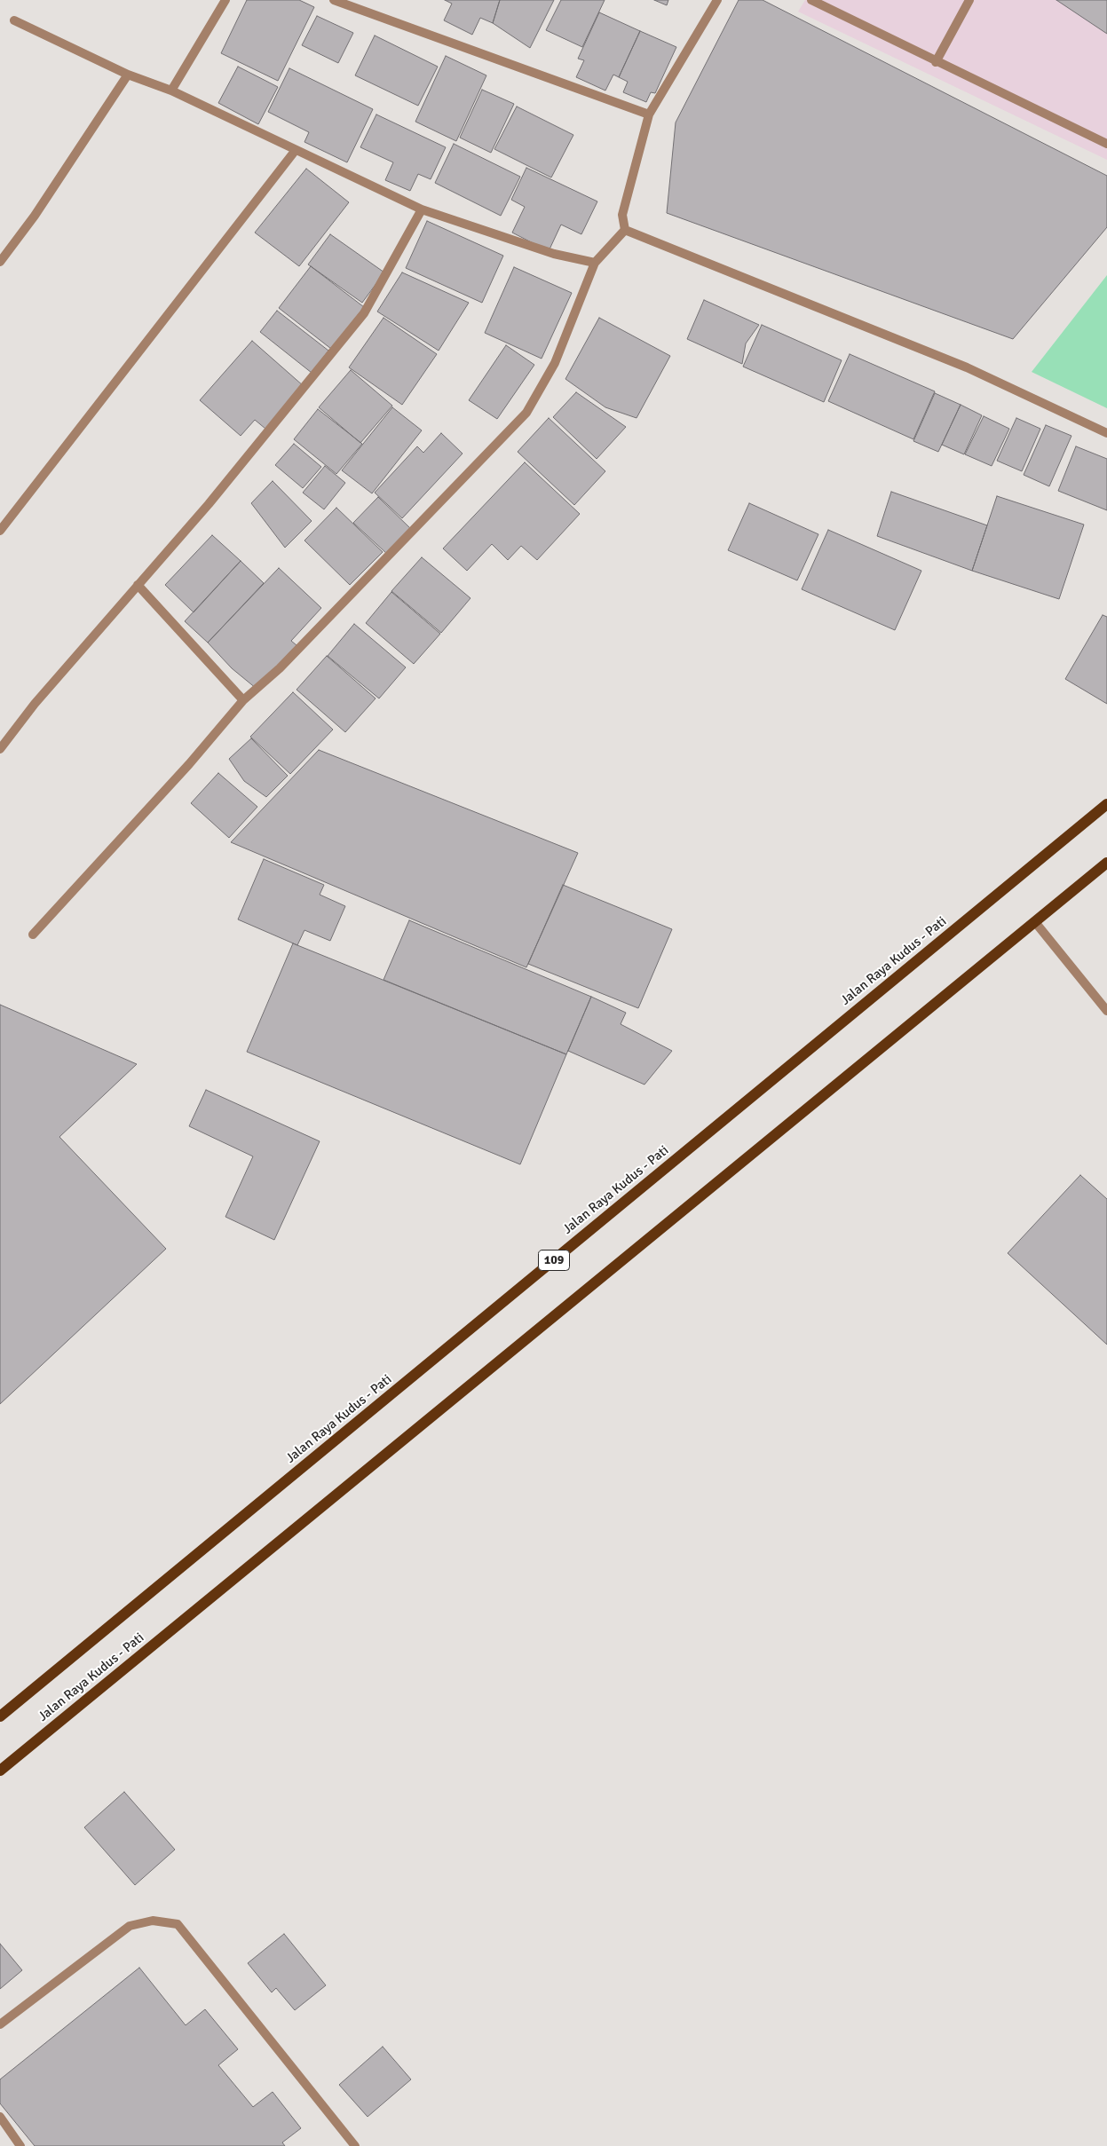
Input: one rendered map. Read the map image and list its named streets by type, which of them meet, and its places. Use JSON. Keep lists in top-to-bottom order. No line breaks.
{"streets":{"main road":["Jalan Raya Kudus - Pati","109"]}}
